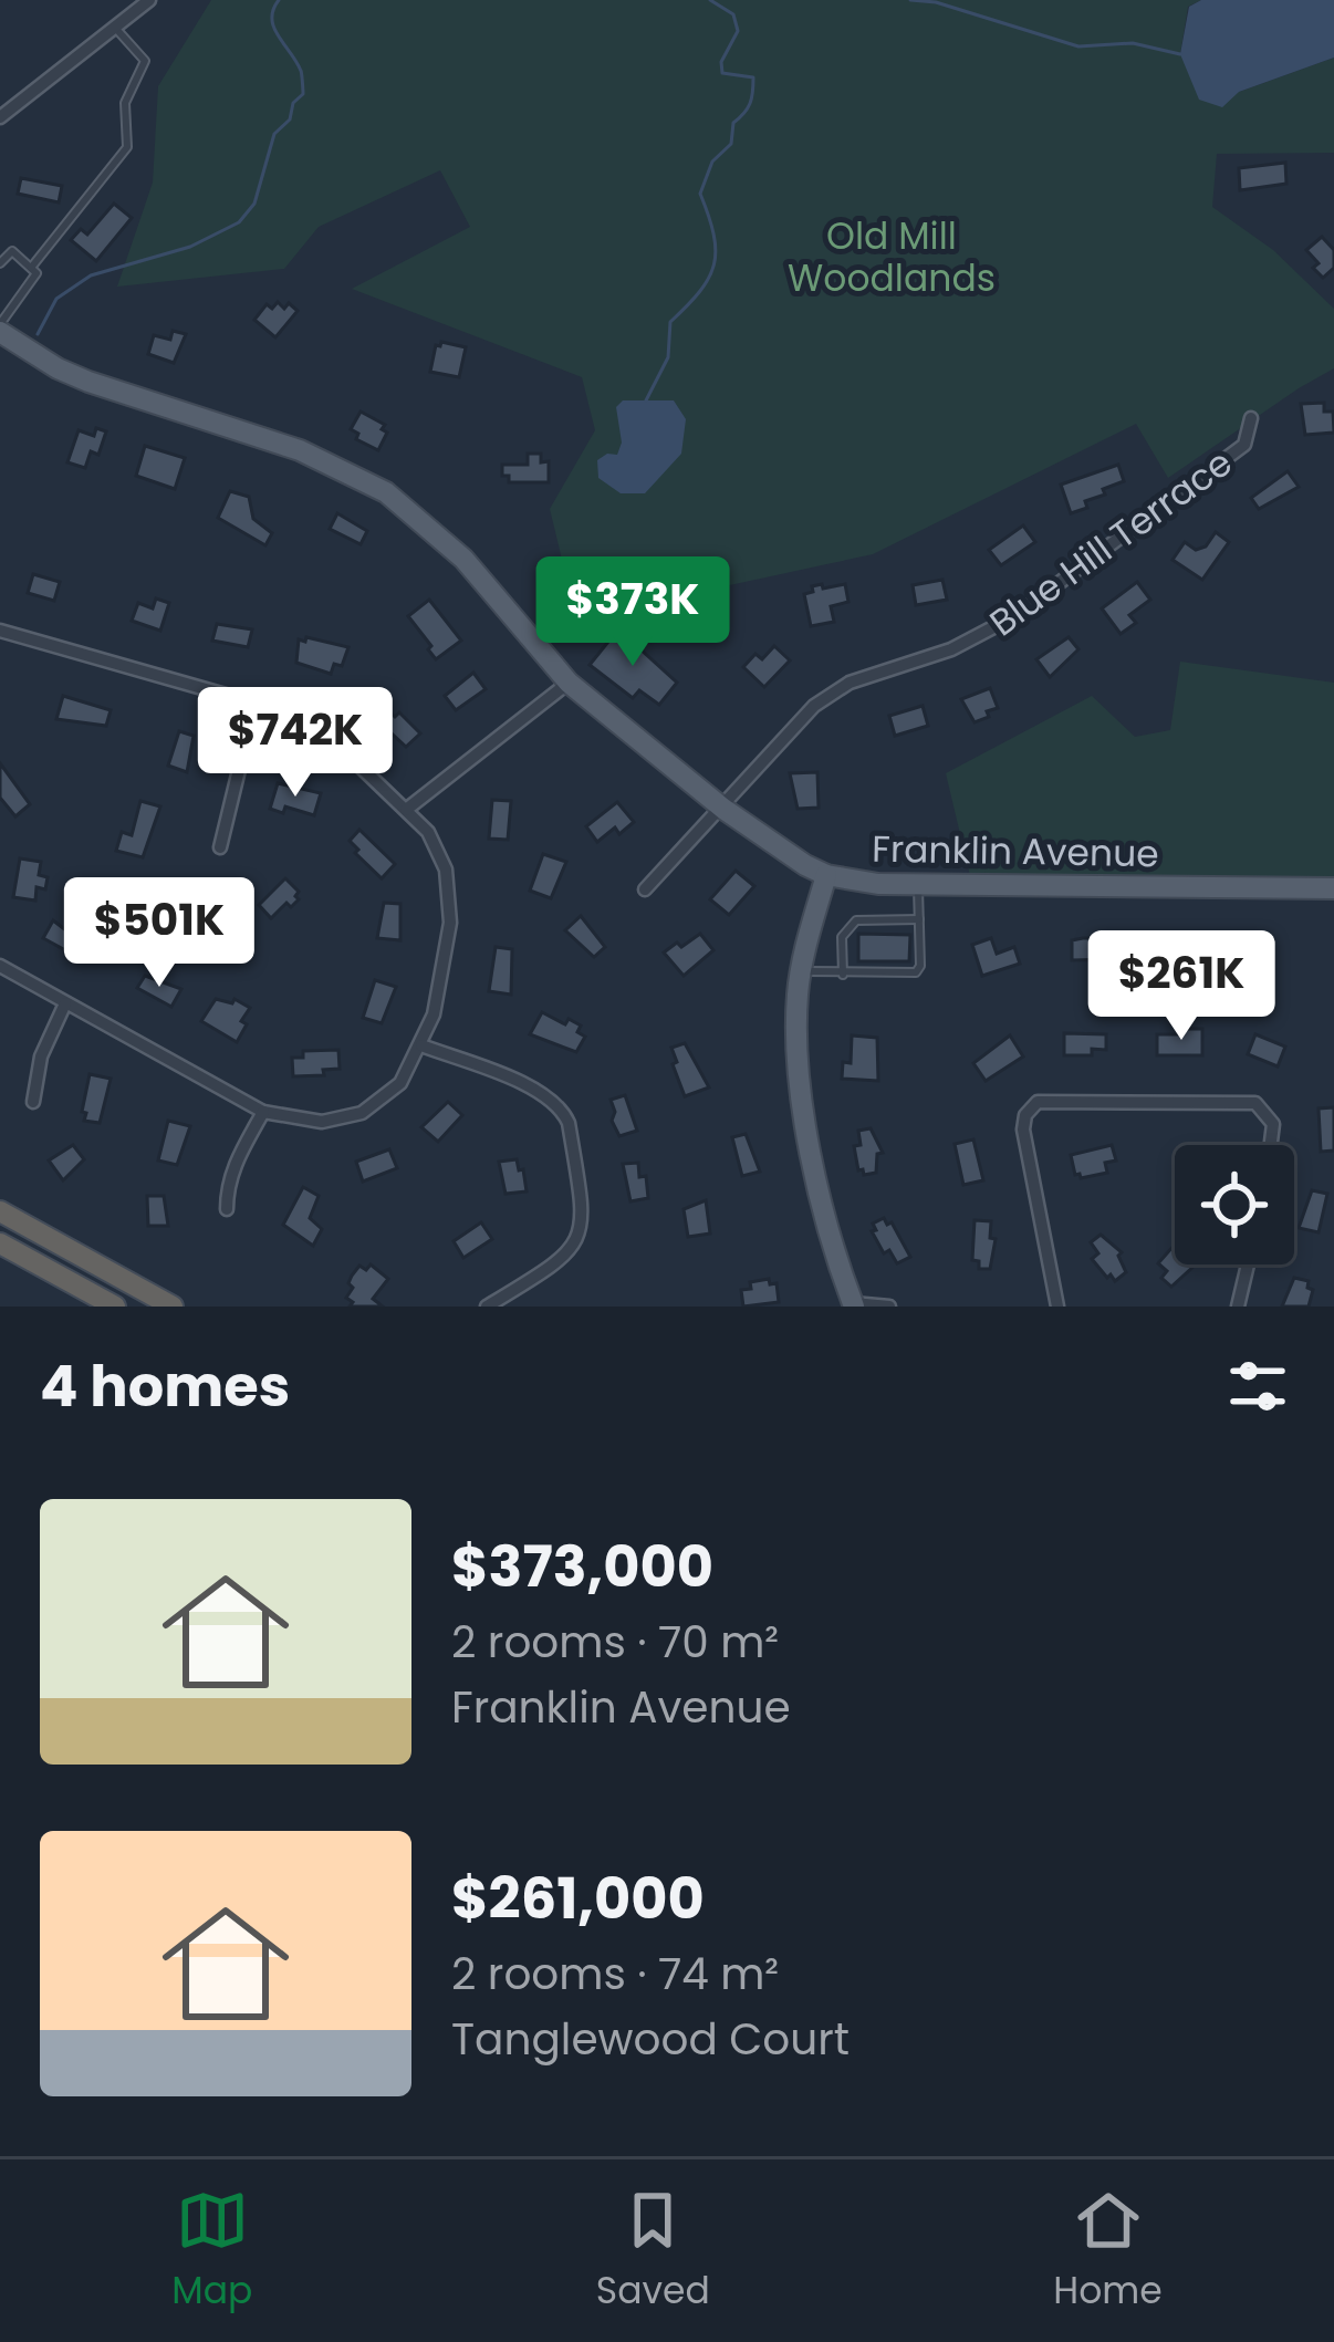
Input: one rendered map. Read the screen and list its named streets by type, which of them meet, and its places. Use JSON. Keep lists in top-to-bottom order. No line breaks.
{"streets":{"main road":["Franklin Avenue"],"street":["Blue Hill Terrace"]},"crossings":[["Blue Hill Terrace","Franklin Avenue"]],"parks":["Old Mill Woodlands"],"page":{"price":["$373K","$742K","$501K","$261K"],"heading":"4 homes","list":[{"name":"$373,000","note":"2 rooms · 70 m² · Franklin Avenue"},{"name":"$261,000","note":"2 rooms · 74 m² · Tanglewood Court"}],"tabs":["Map","Saved","Home"]}}
